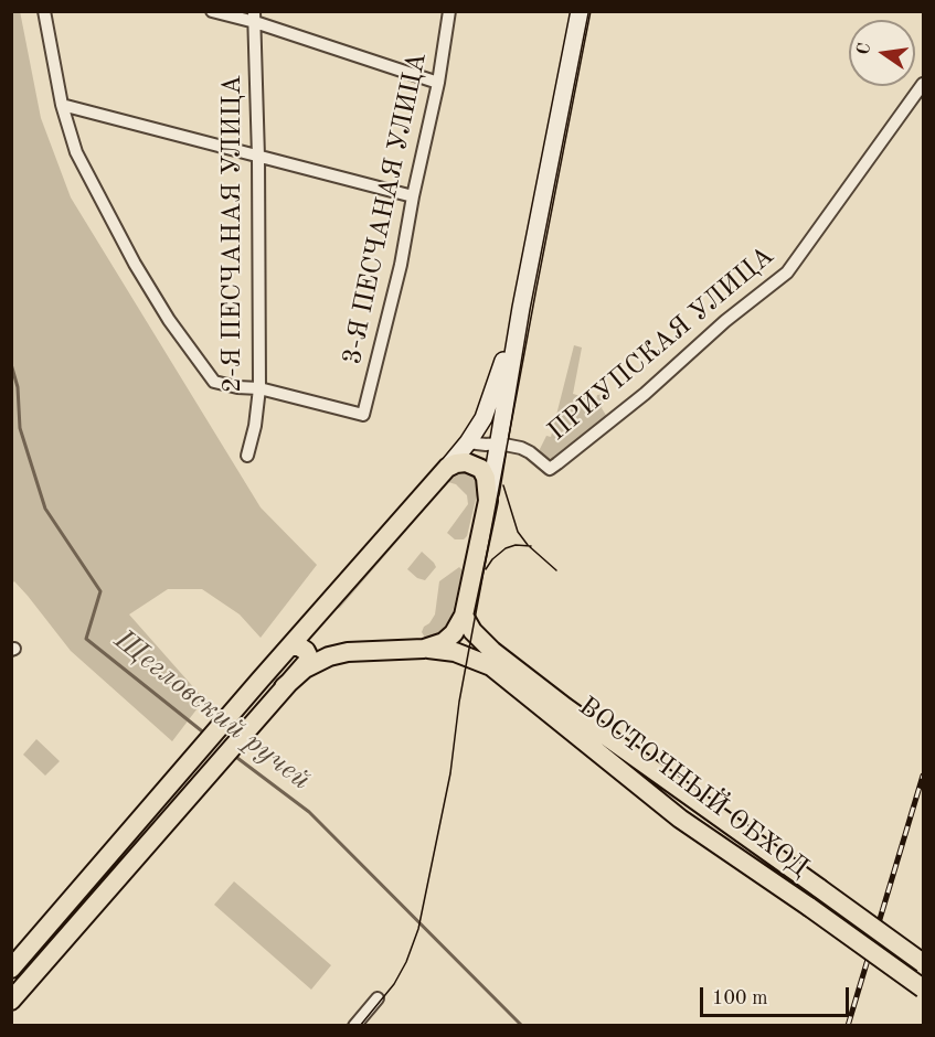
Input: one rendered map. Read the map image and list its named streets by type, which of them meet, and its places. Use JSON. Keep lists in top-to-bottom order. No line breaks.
{"streets":{"main road":["ВОСТОЧНЫЙ ОБХОД"],"street":["3-Я ПЕСЧАНАЯ УЛИЦА","2-Я ПЕСЧАНАЯ УЛИЦА","ПРИУПСКАЯ УЛИЦА"]},"crossings":[["3-Я ПЕСЧАНАЯ УЛИЦА","2-Я ПЕСЧАНАЯ УЛИЦА"]],"water":["Щегловский ручей"],"scale_bar":"100 m","north":"left"}
